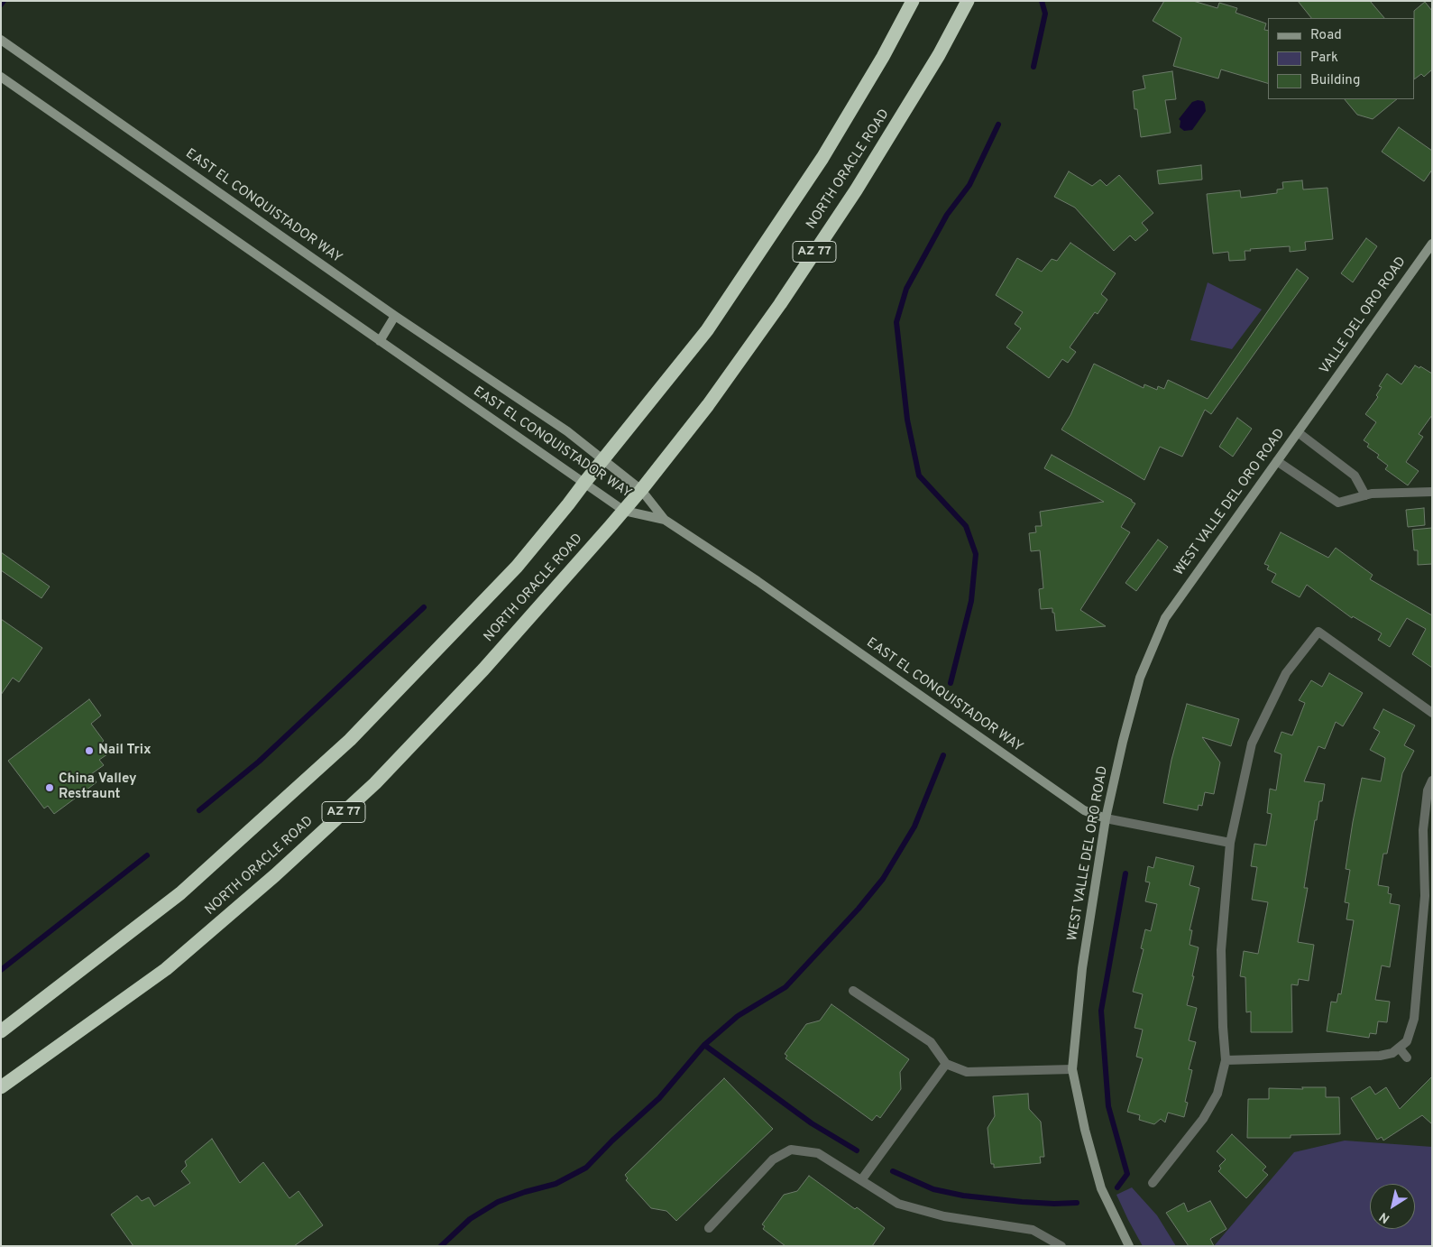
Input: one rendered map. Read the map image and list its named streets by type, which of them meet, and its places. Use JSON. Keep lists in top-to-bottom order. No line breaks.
{"streets":{"highway":["NORTH ORACLE ROAD","AZ 77"],"street":["EAST EL CONQUISTADOR WAY","VALLE DEL ORO ROAD","WEST VALLE DEL ORO ROAD"]},"crossings":[["NORTH ORACLE ROAD","EAST EL CONQUISTADOR WAY"],["EAST EL CONQUISTADOR WAY","WEST VALLE DEL ORO ROAD"],["VALLE DEL ORO ROAD","WEST VALLE DEL ORO ROAD"]],"places":["Nail Trix","China Valley Restraunt"],"legend":["Road","Park","Building"],"north":"bottom left"}
